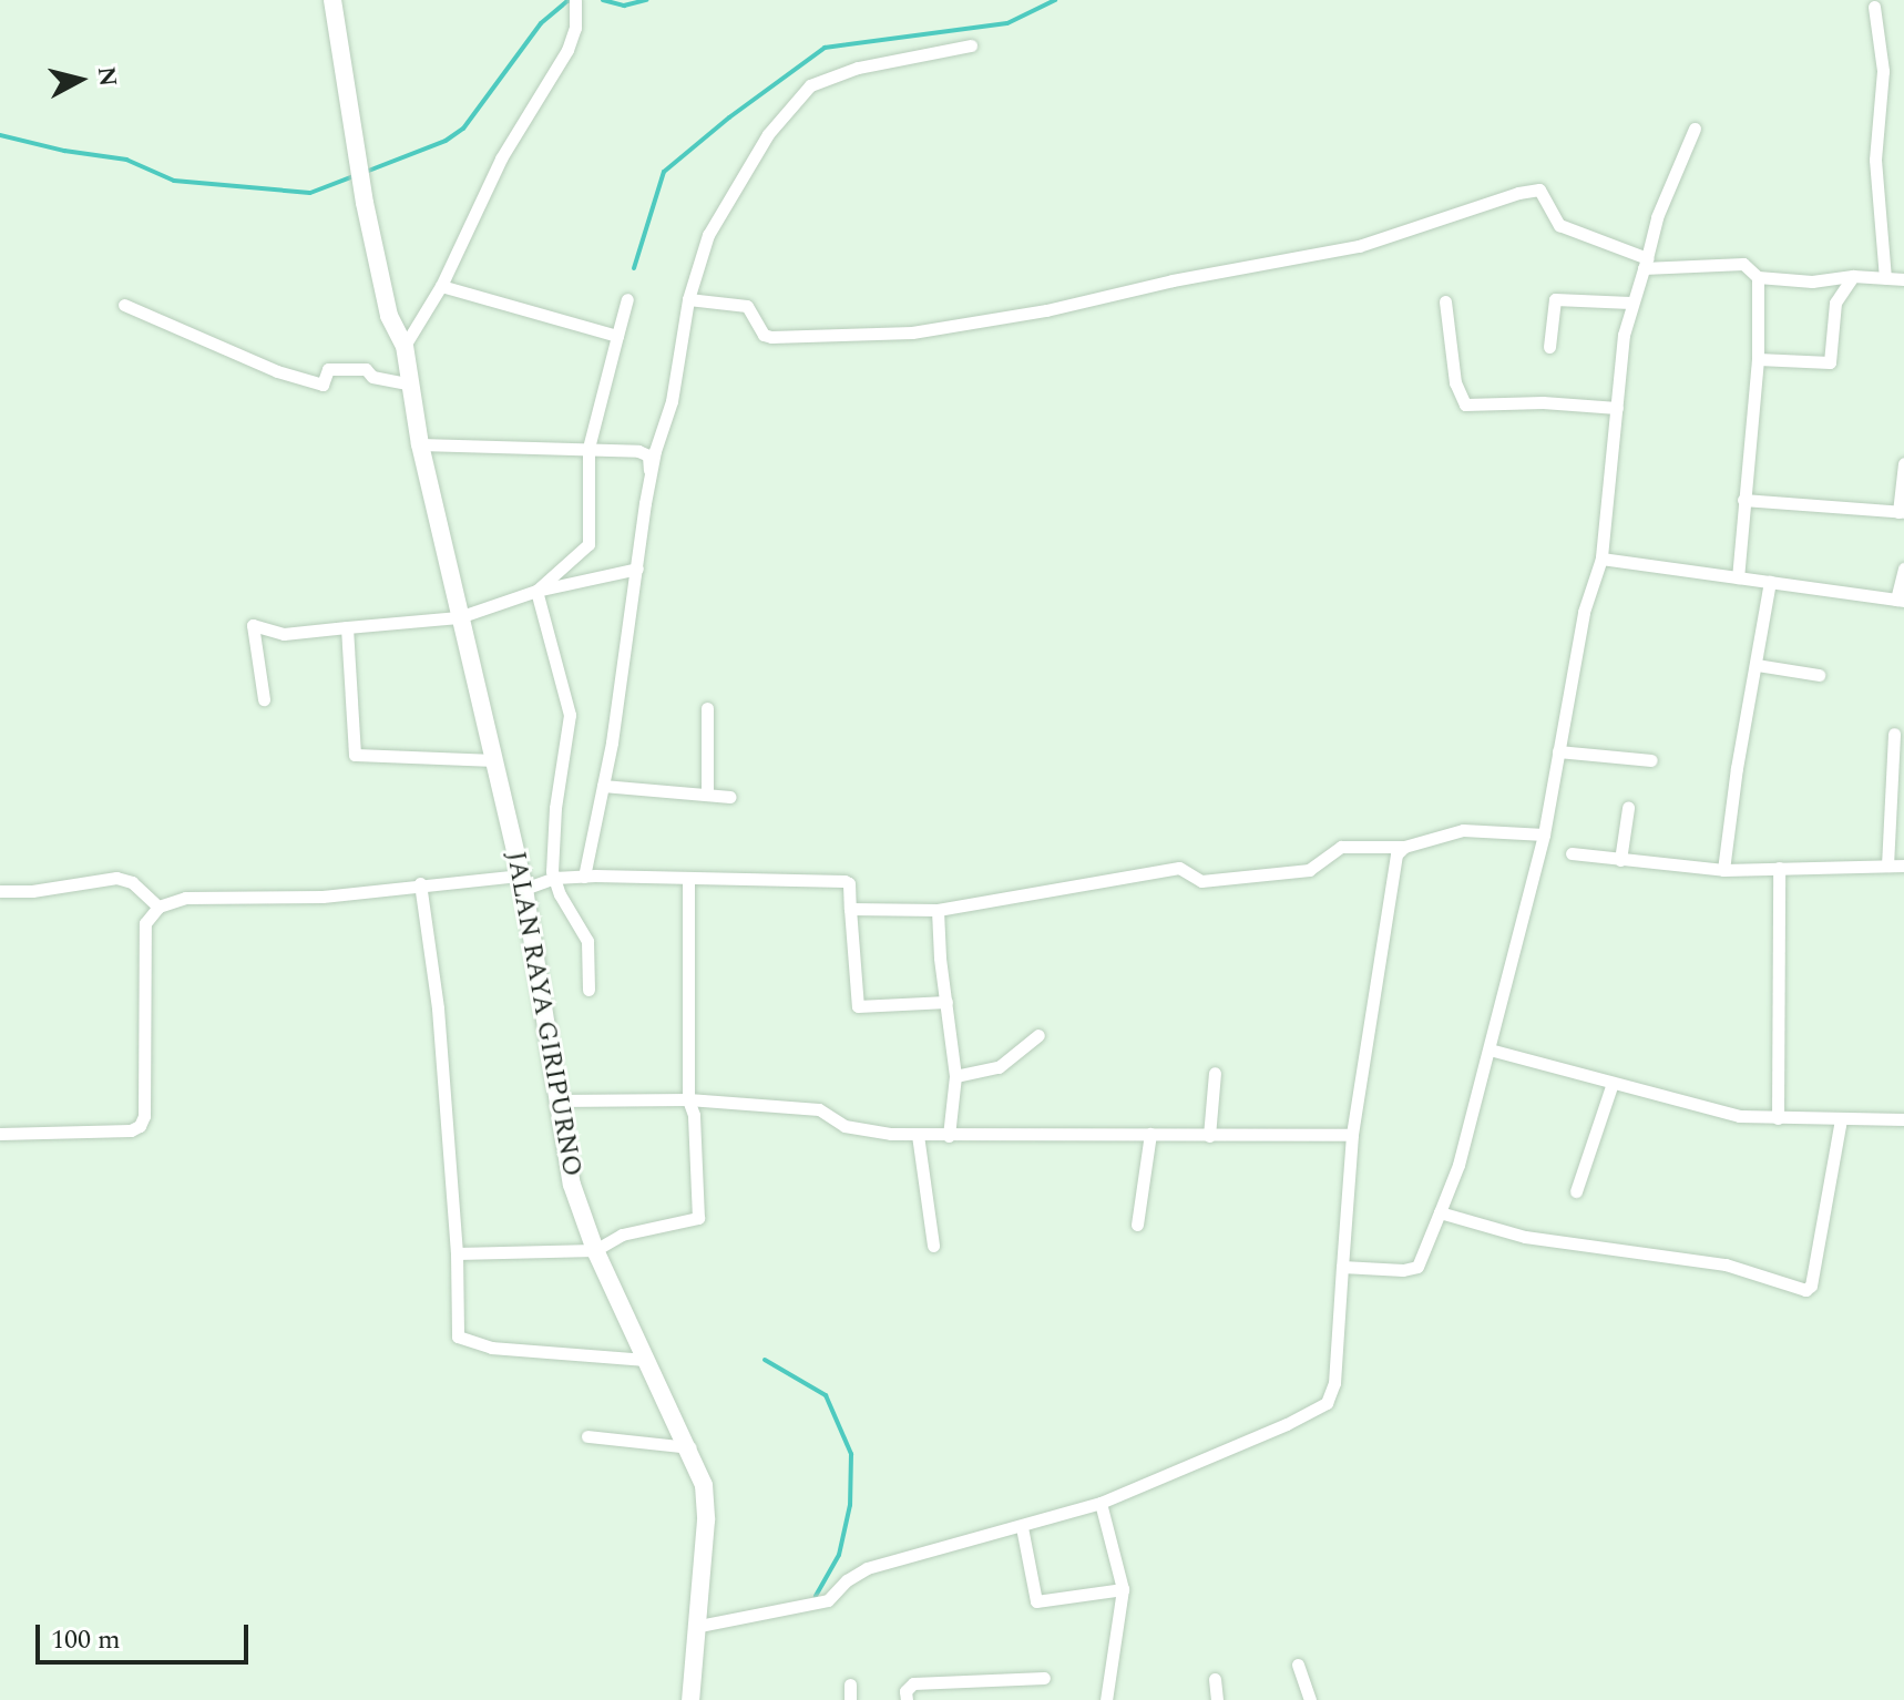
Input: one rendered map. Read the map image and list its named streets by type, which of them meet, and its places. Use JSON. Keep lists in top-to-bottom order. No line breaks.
{"streets":{"main road":["JALAN RAYA GIRIPURNO"]},"scale_bar":"100 m","north":"right"}
